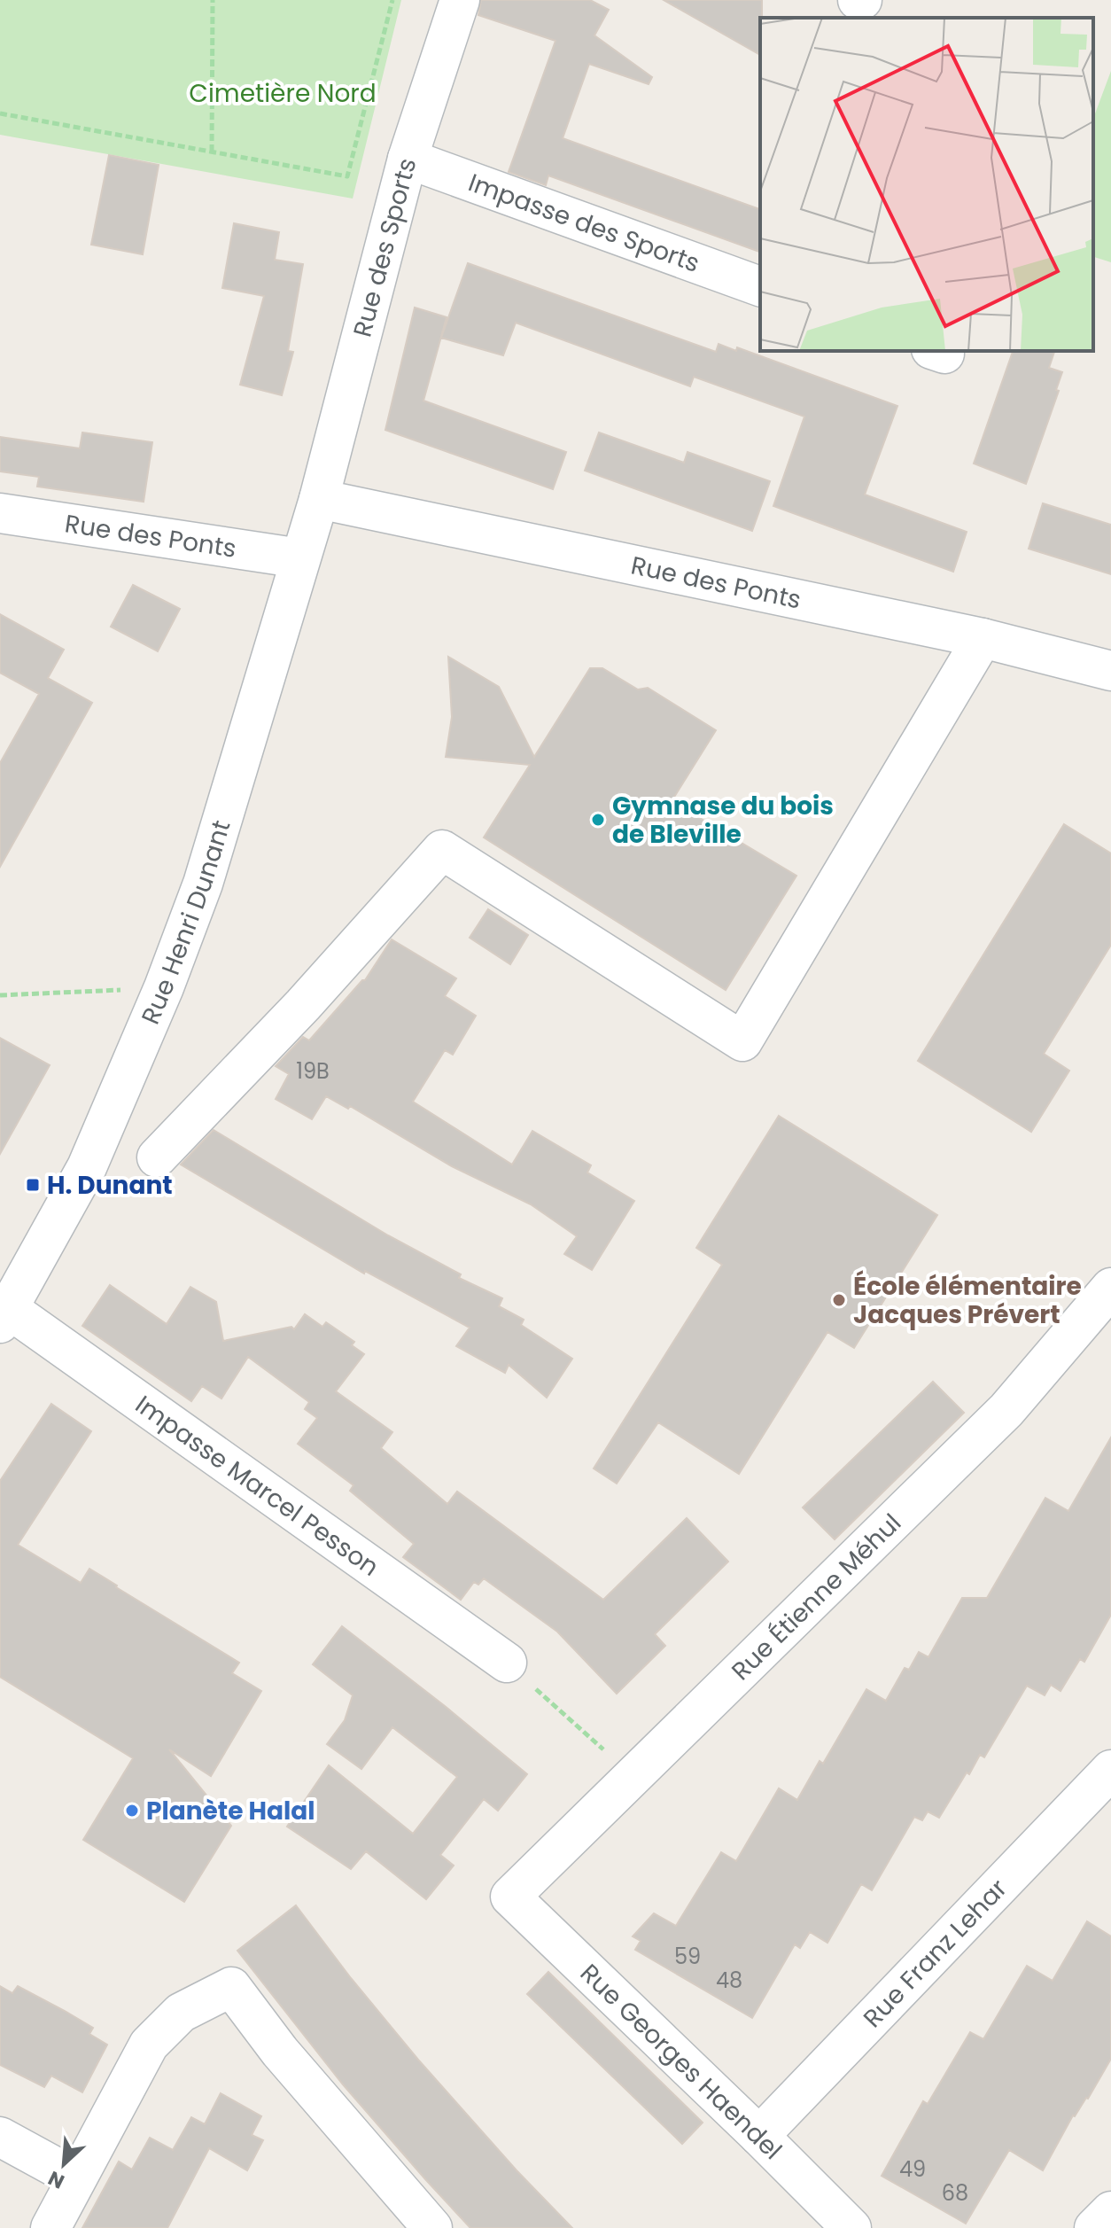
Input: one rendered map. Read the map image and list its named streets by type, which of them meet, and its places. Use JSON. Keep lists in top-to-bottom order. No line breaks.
{"streets":{"street":["Impasse des Sports","Rue des Sports","Rue des Ponts","Rue Henri Dunant","Impasse Marcel Pesson","Rue Étienne Méhul","Rue Franz Lehar","Rue Georges Haendel"]},"crossings":[["Impasse des Sports","Rue des Sports"],["Rue des Sports","Rue des Ponts"],["Rue des Sports","Rue Henri Dunant"],["Rue des Ponts","Rue Henri Dunant"],["Rue Henri Dunant","Impasse Marcel Pesson"],["Rue Étienne Méhul","Rue Georges Haendel"],["Rue Franz Lehar","Rue Georges Haendel"]],"parks":["Cimetière Nord"],"places":{"other":["Gymnase du bois de Bleville","École élémentaire Jacques Prévert","Planète Halal"],"transit":["H. Dunant"]},"house_numbers":["19B","59","48","49","68"],"north":"bottom left"}
